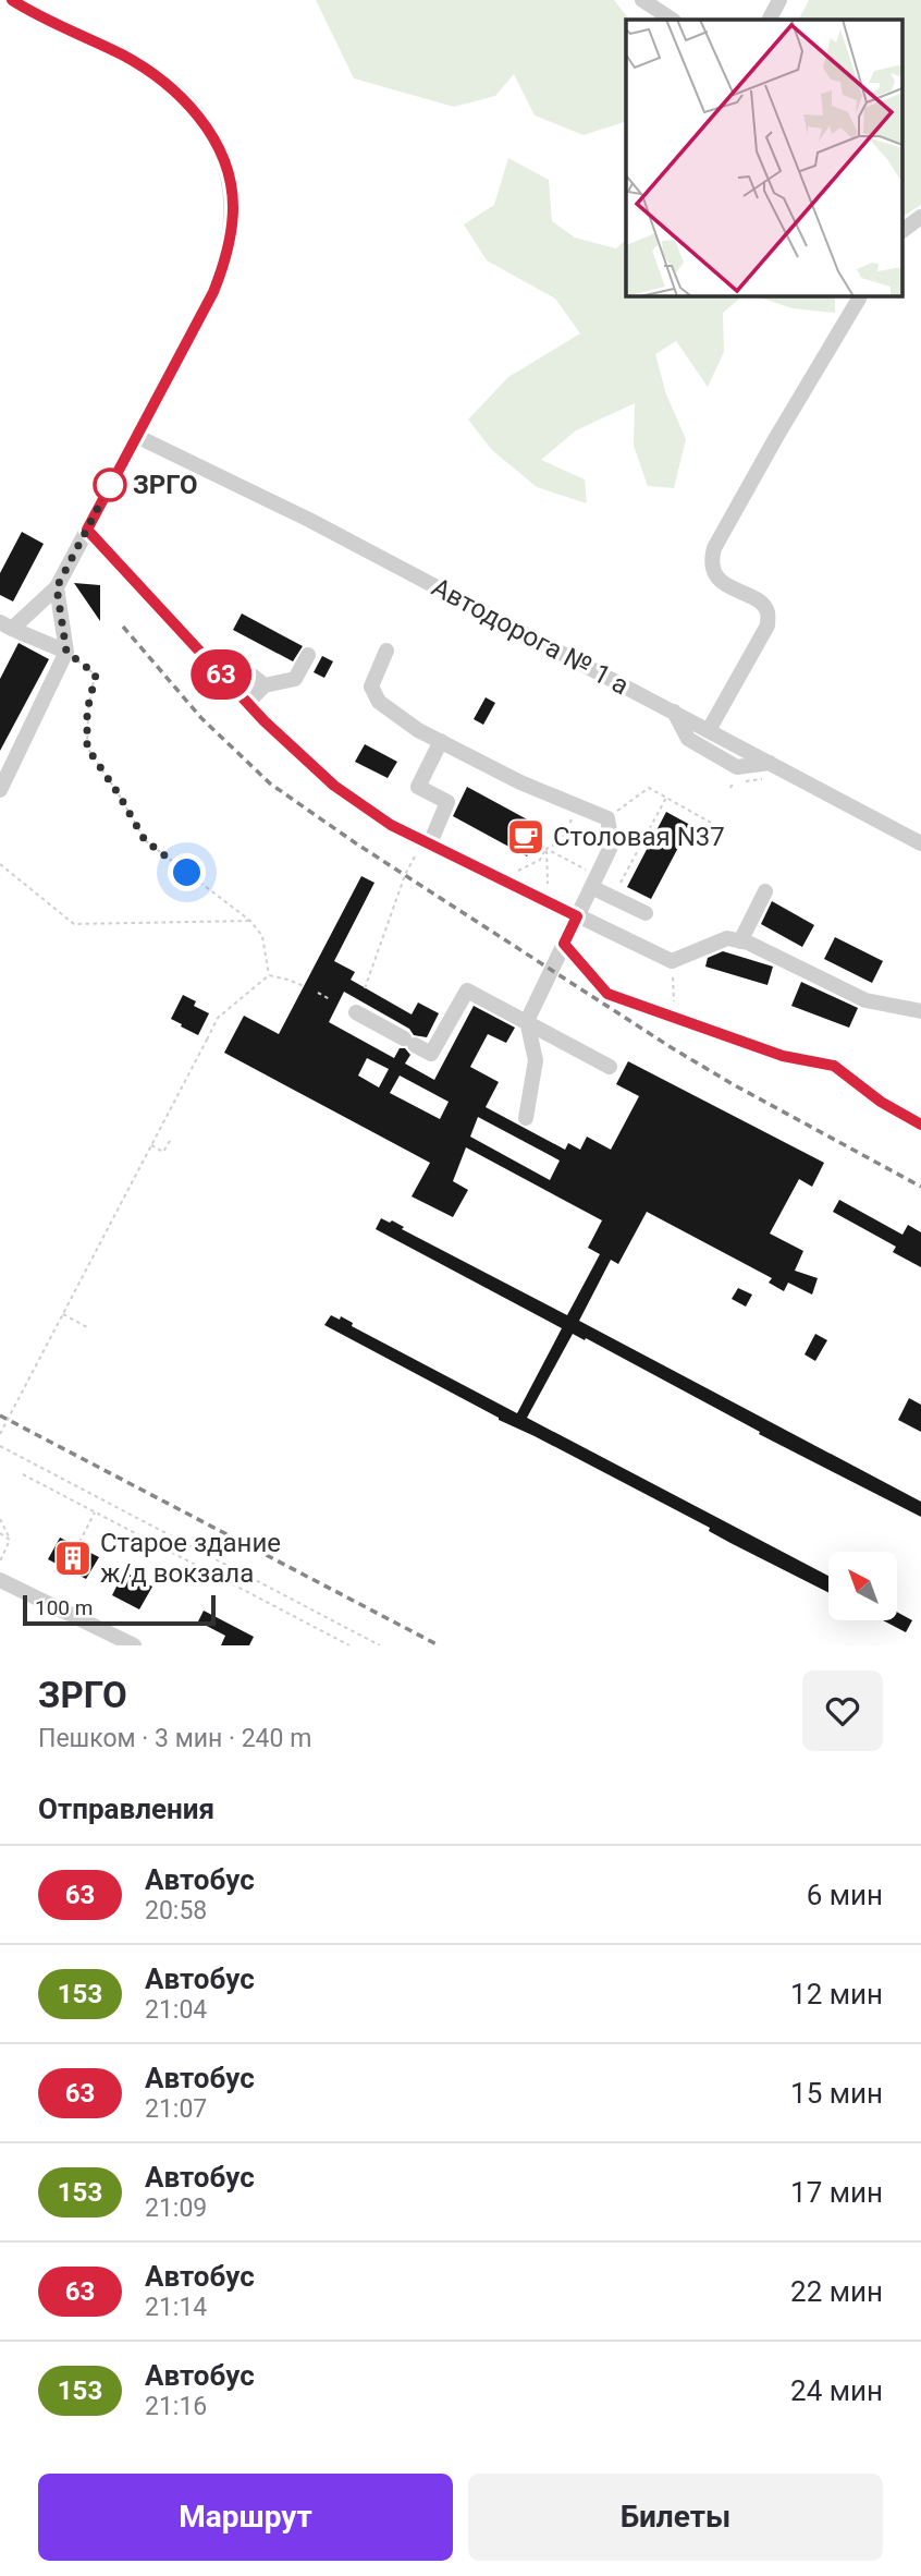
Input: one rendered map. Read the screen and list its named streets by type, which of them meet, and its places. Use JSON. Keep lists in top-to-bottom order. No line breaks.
{"streets":{"street":["Автодорога № 1 а"]},"places":{"other":["ЗРГО"],"cafe":["Столовая N37"],"building":["Старое здание ж/д вокзала"]},"lines":["bus line 63"],"scale_bar":"100 m","north":"top left","page":{"on_map":"63","scale":"100 m","heading":[["ЗРГО","Пешком · 3 мин · 240 m"],"Отправления"],"list":[{"mark":"63","name":"Автобус","note":"20:58","value":"6 мин"},{"mark":"153","name":"Автобус","note":"21:04","value":"12 мин"},{"mark":"63","name":"Автобус","note":"21:07","value":"15 мин"},{"mark":"153","name":"Автобус","note":"21:09","value":"17 мин"},{"mark":"63","name":"Автобус","note":"21:14","value":"22 мин"},{"mark":"153","name":"Автобус","note":"21:16","value":"24 мин"}],"buttons":["Маршрут","Билеты"]}}
